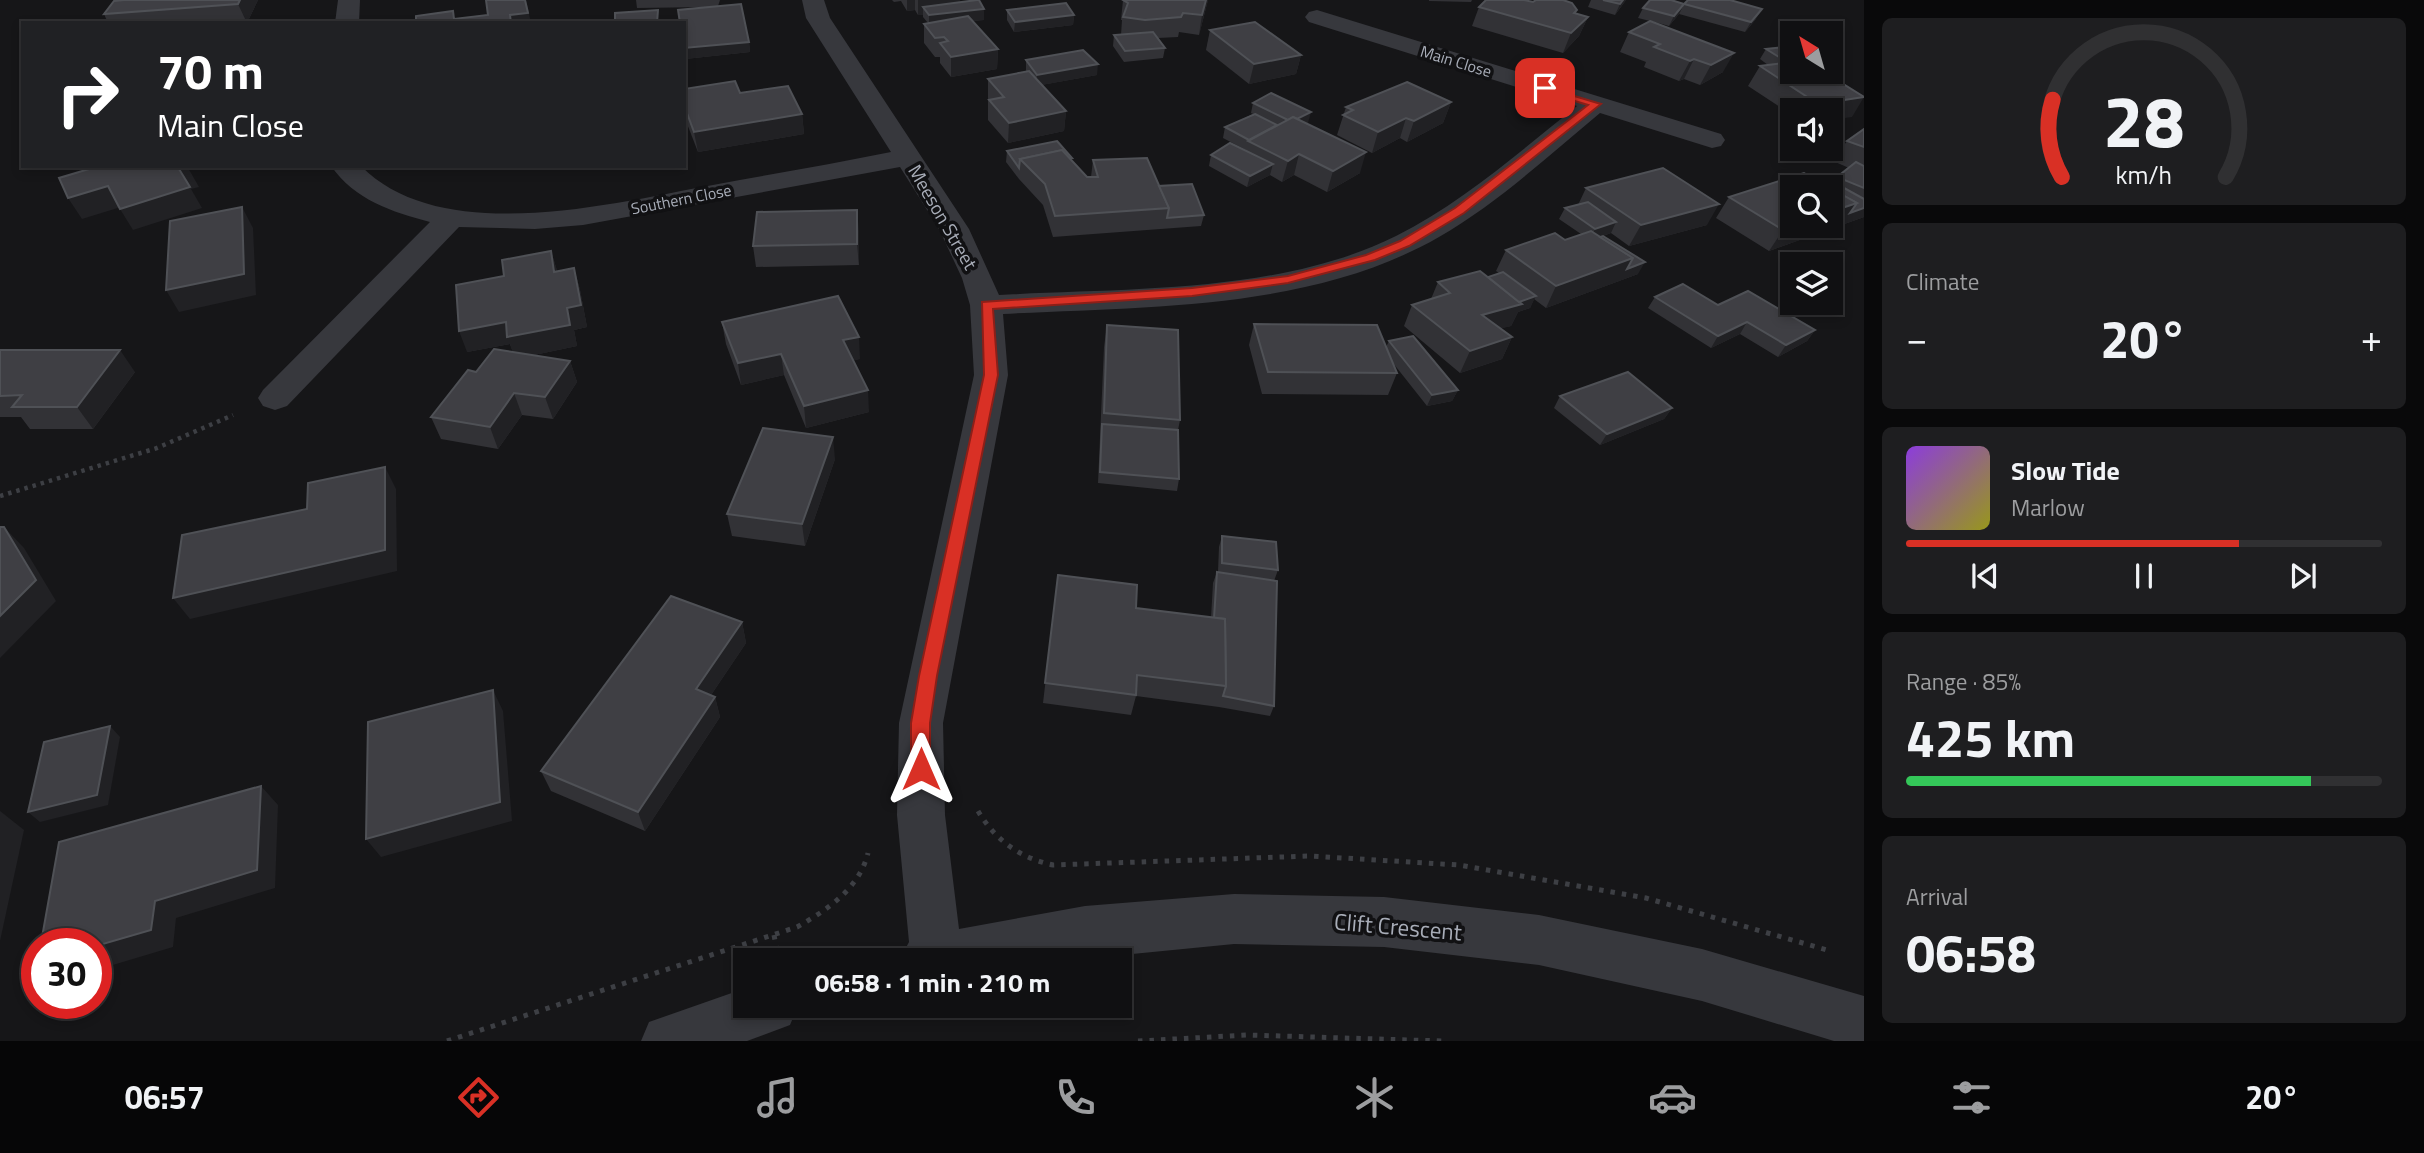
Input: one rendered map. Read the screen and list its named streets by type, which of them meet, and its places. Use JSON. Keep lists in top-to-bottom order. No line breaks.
{"streets":{"street":["Main Close","Southern Close","Meeson Street","Clift Crescent"]},"crossings":[["Southern Close","Meeson Street"]],"north":"top left","page":{"turn":["70 m","Main Close"],"tile":["Climate",["Range · 85%","425 km"],["Arrival","06:58"]],"heat":["−","20°","+"],"song":["Slow Tide","Marlow"],"limit":"30","trip":"06:58 · 1 min · 210 m","tabs":["06:57","20°"],"gauge":["28","km/h"]}}
